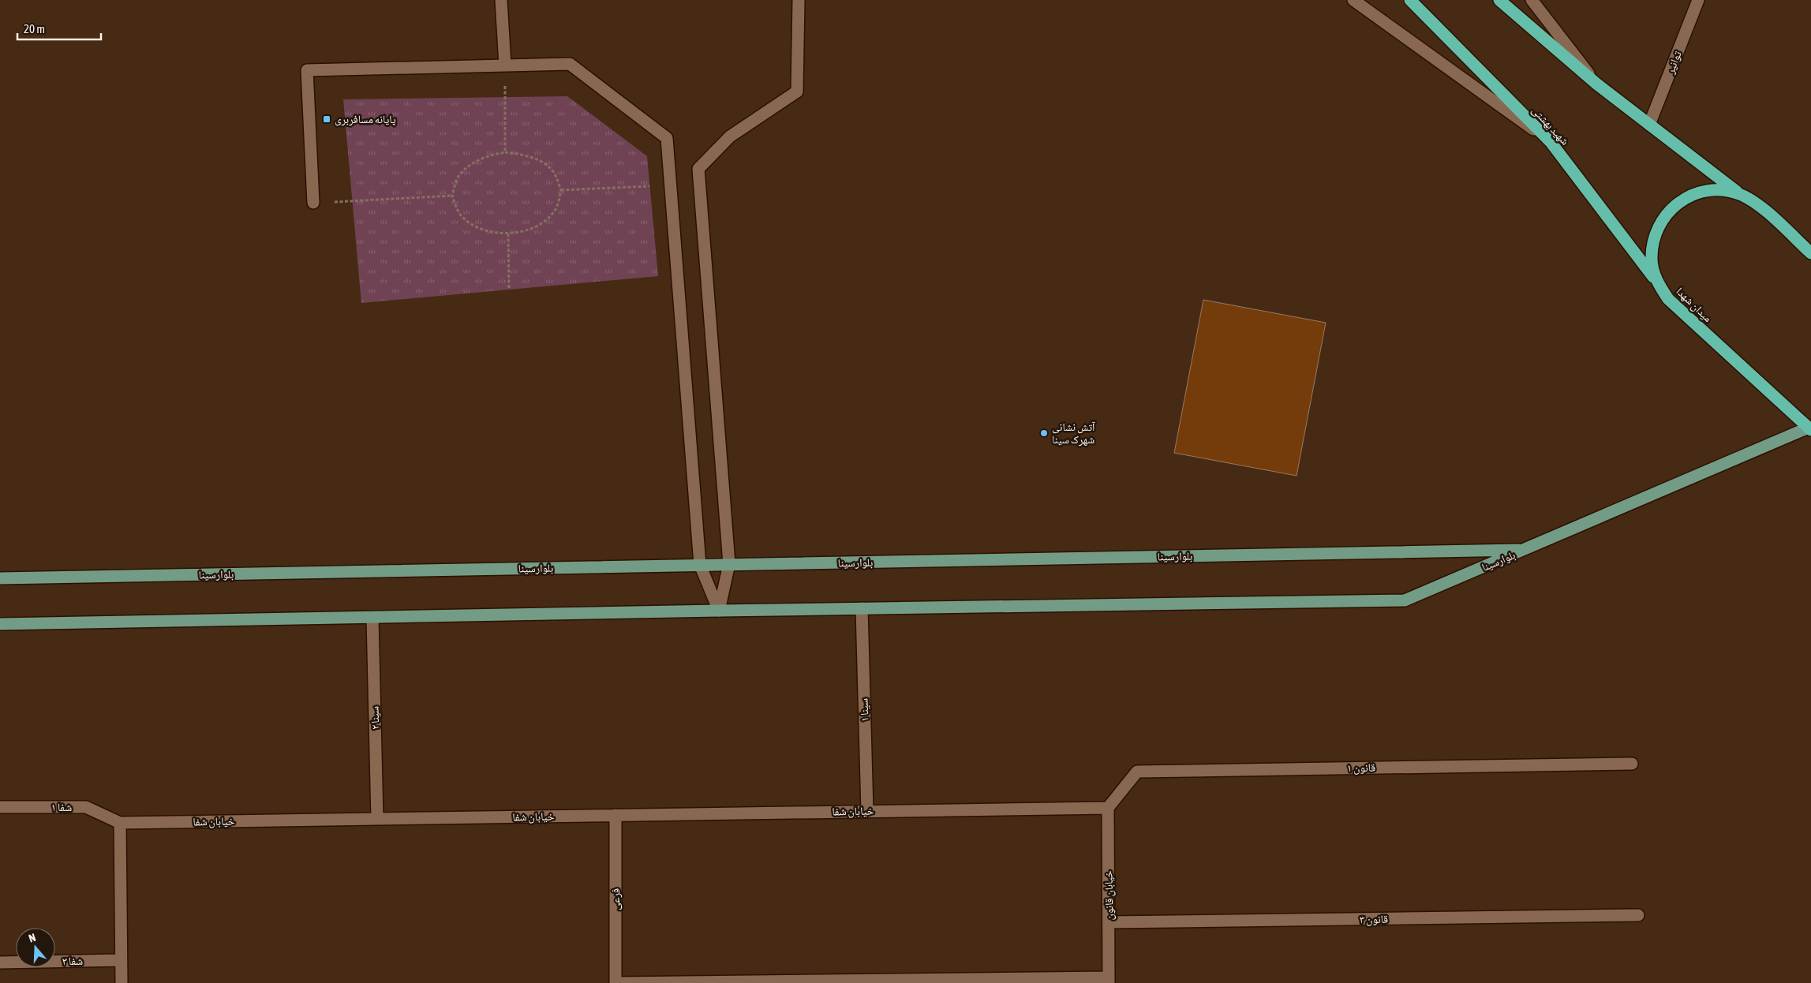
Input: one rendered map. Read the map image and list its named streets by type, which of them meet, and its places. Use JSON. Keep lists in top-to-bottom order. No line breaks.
{"streets":{"highway":["شهید بهشتی","میدان شهدا"],"main road":["بلوارسینا"],"street":["توانیر","سینا ۱","سینا ۲","قانون ۱","شفا ۱","خیابان شفا","خیابان قانون","فرعی","قانون ۳","شفا ۳"]},"crossings":[["شهید بهشتی","میدان شهدا"],["بلوارسینا","سینا ۱"],["بلوارسینا","سینا ۲"],["سینا ۱","خیابان شفا"],["سینا ۲","خیابان شفا"],["قانون ۱","خیابان شفا"],["قانون ۱","خیابان قانون"],["شفا ۱","خیابان شفا"],["خیابان شفا","خیابان قانون"],["خیابان شفا","فرعی"],["خیابان قانون","قانون ۳"]],"places":{"transit":["پایانه مسافربری"],"other":["آتش نشانی شهرک سینا"]},"scale_bar":"20 m","north":"top"}
